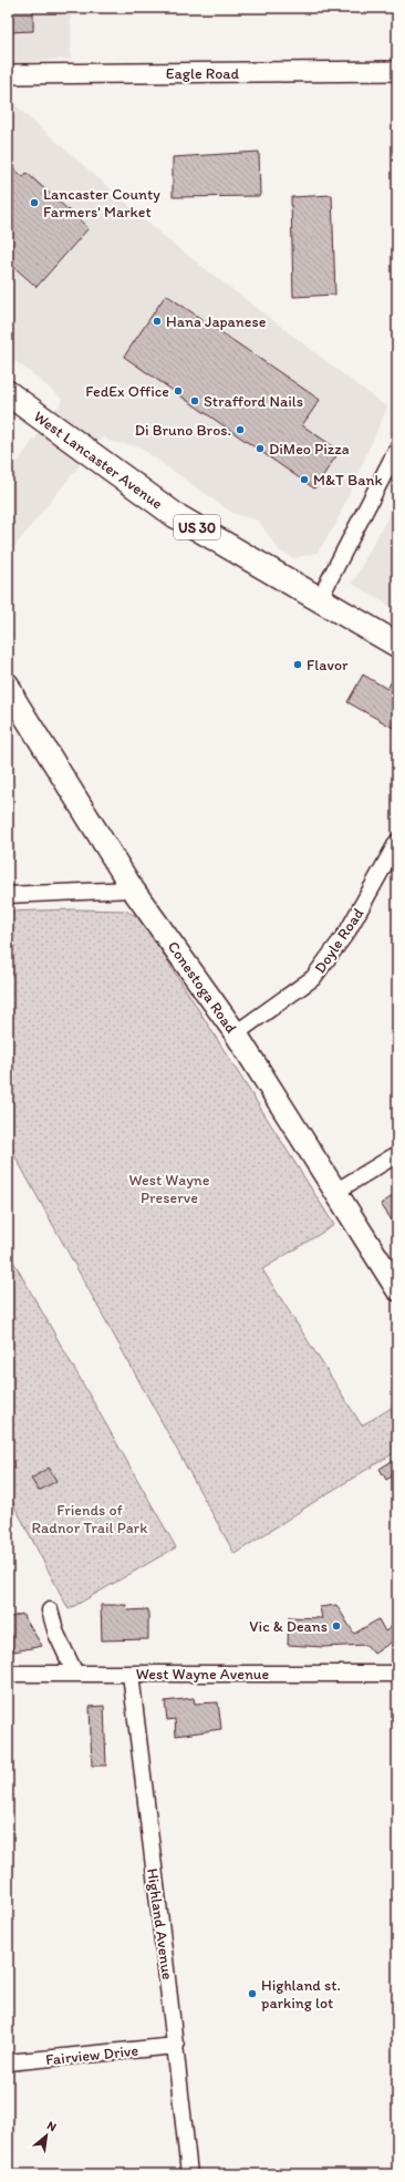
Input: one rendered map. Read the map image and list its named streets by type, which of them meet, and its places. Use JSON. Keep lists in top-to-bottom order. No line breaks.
{"streets":{"highway":["West Lancaster Avenue","US 30"],"main road":["Conestoga Road"],"street":["Eagle Road","Doyle Road","West Wayne Avenue","Highland Avenue","Fairview Drive"]},"crossings":[["Doyle Road","Conestoga Road"],["West Wayne Avenue","Highland Avenue"],["Highland Avenue","Fairview Drive"]],"parks":["West Wayne Preserve","Friends of Radnor Trail Park"],"places":["Lancaster County Farmers' Market","Hana Japanese","FedEx Office","Strafford Nails","Di Bruno Bros.","DiMeo Pizza","M&T Bank","Flavor","Vic & Deans","Highland st. parking lot"],"north":"top right"}
